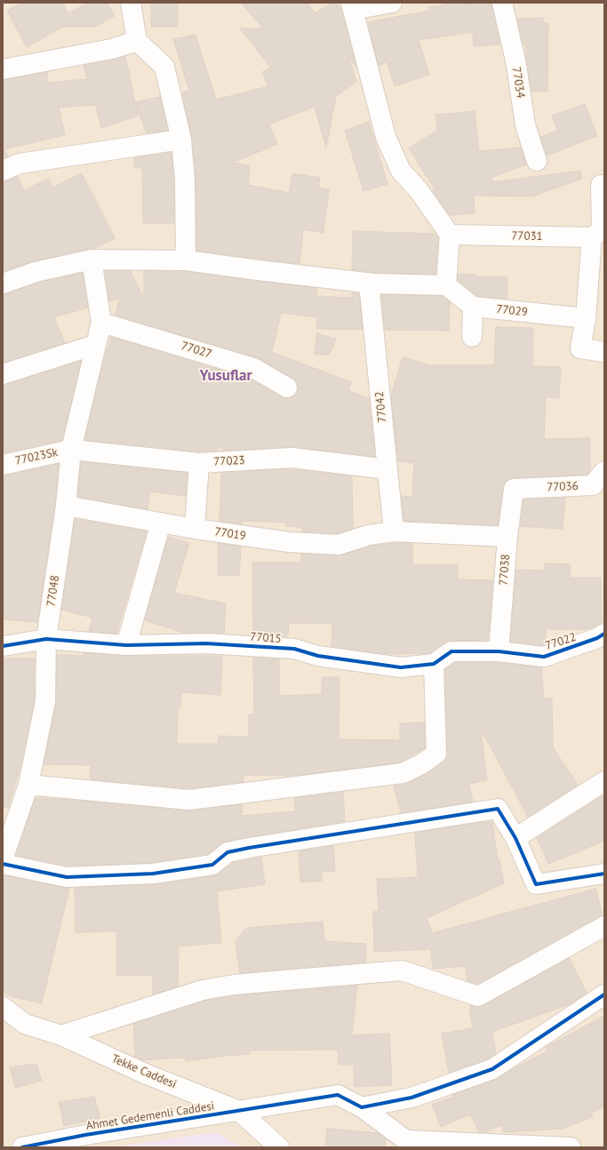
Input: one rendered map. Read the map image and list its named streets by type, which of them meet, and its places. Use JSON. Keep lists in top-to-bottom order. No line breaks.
{"streets":{"street":["77034","77031","77029","77027","77042","77023Sk","77023","77036","77019","77038","77048","77015","77022","Tekke Caddesi","Ahmet Gedemenli Caddesi"]},"crossings":[["77027","77048"],["77042","77023"],["77042","77019"],["77023Sk","77023"],["77023Sk","77048"],["77023","77048"],["77036","77038"],["77019","77038"],["77019","77048"],["77038","77015"],["77038","77022"],["77048","77015"],["77015","77022"],["Tekke Caddesi","Ahmet Gedemenli Caddesi"]],"districts":["Yusuflar"]}
